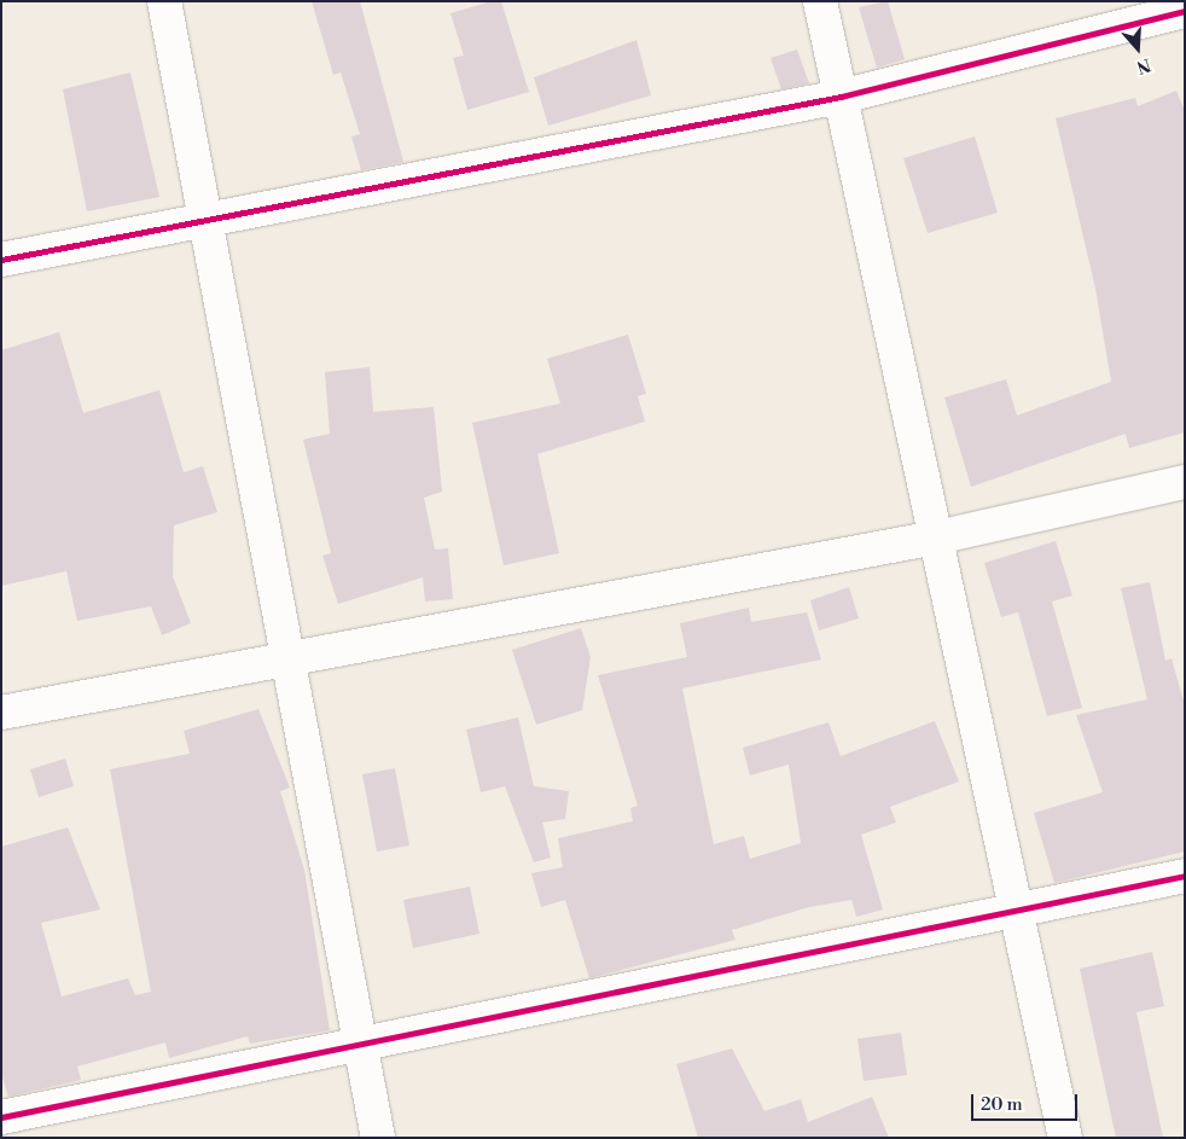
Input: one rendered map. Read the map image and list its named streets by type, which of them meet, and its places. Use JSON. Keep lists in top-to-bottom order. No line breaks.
{"scale_bar":"20 m","north":"bottom"}
